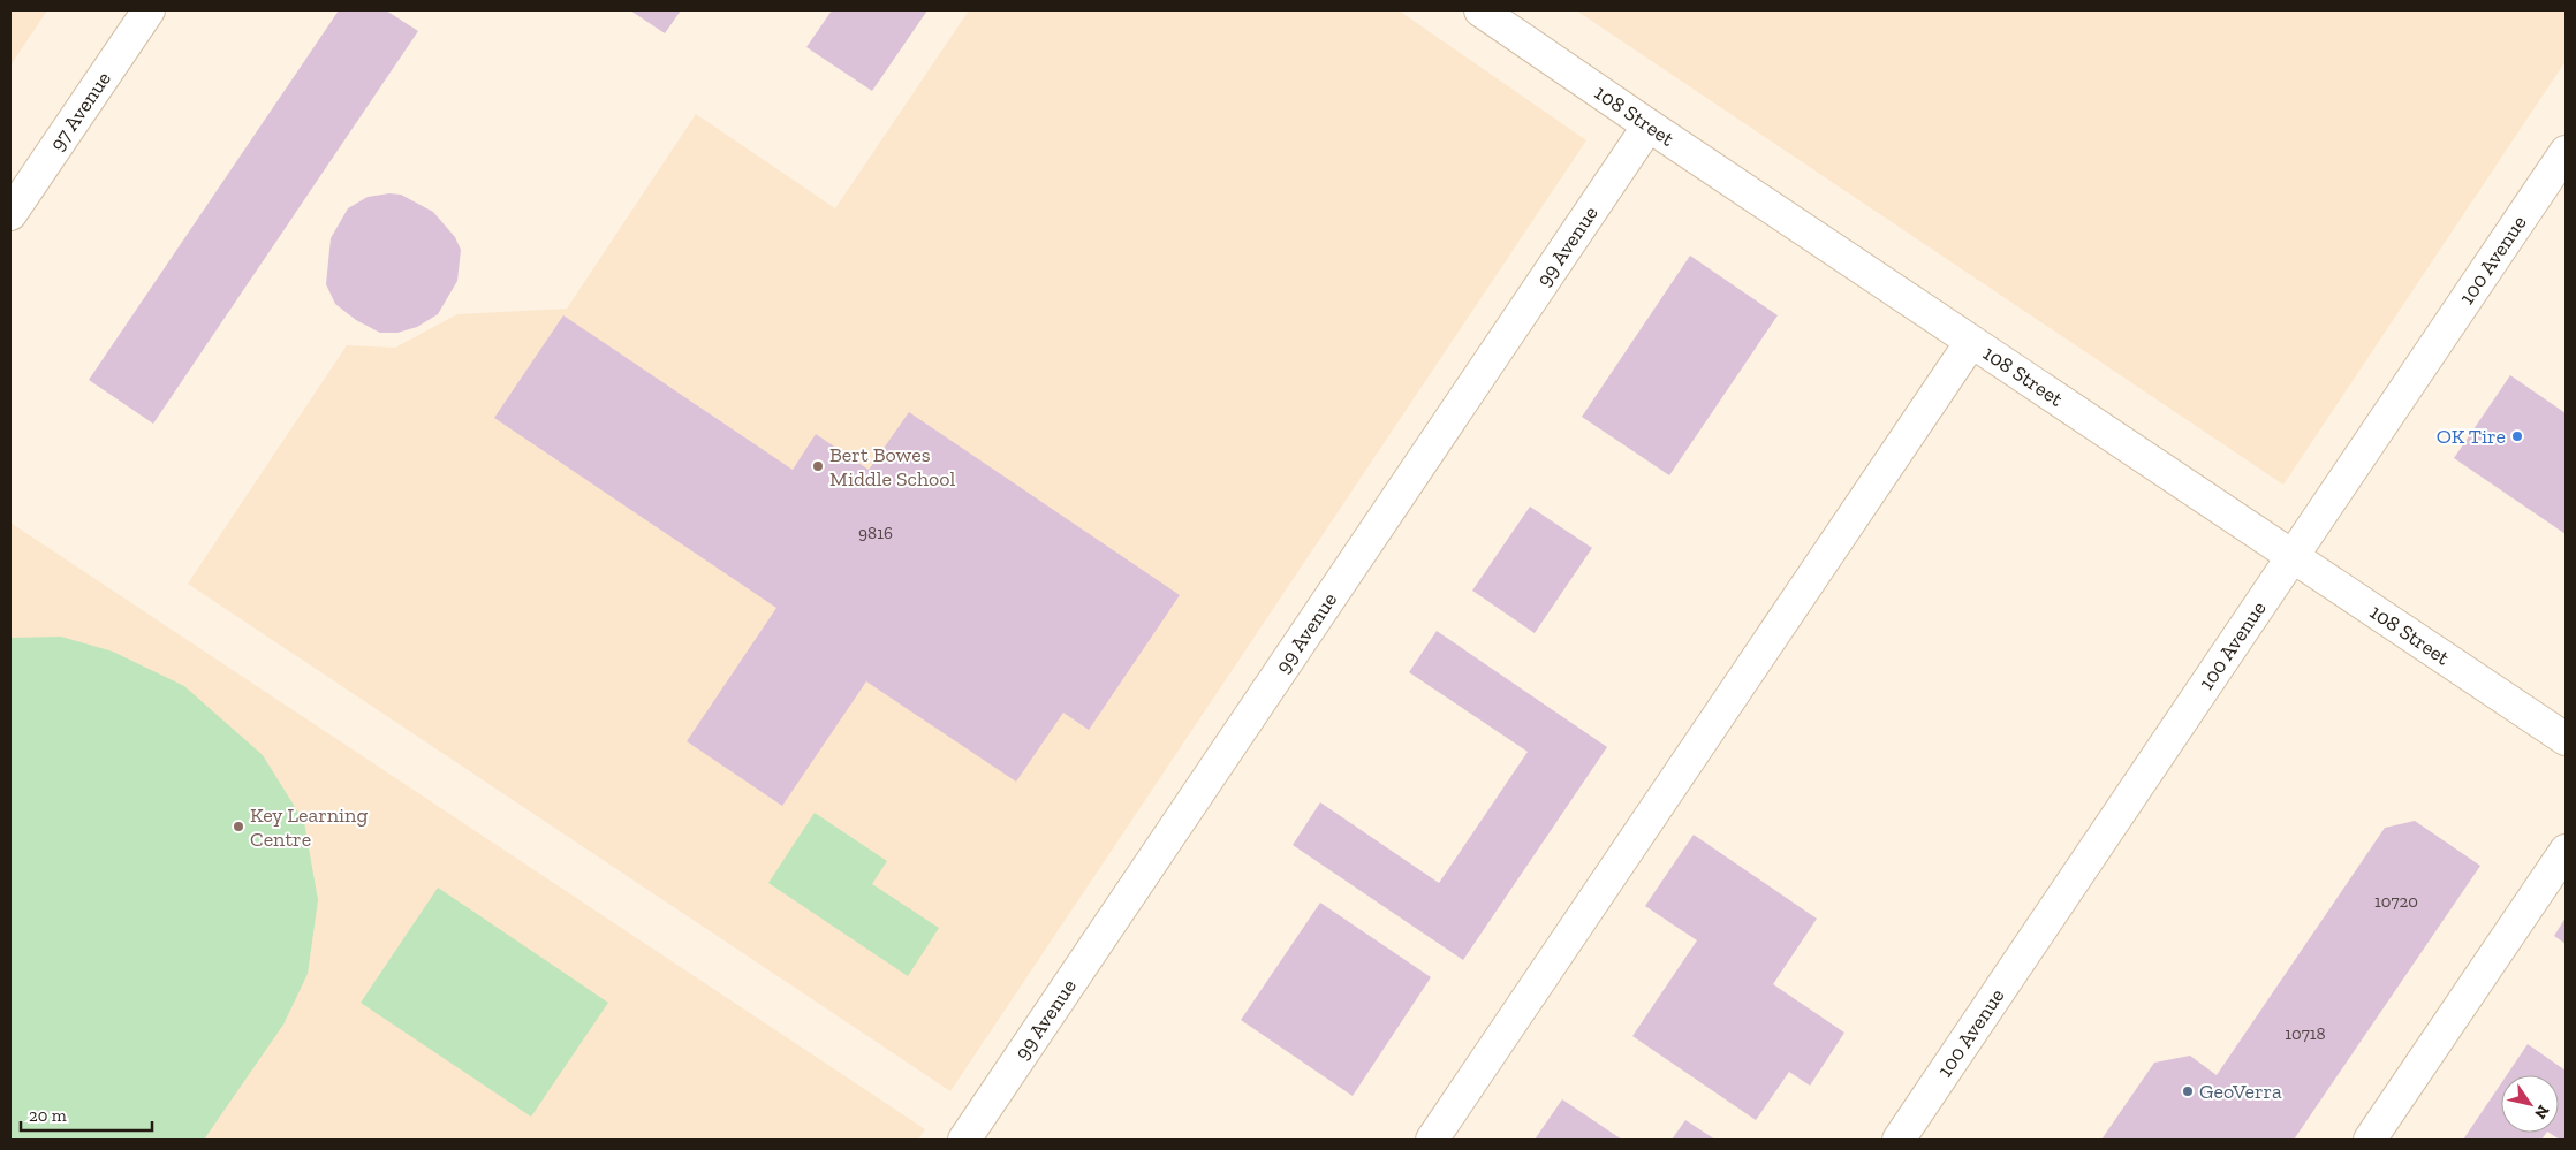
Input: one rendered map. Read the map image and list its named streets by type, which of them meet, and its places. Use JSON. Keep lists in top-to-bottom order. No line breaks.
{"streets":{"street":["97 Avenue","108 Street","99 Avenue","100 Avenue"]},"crossings":[["108 Street","99 Avenue"],["108 Street","100 Avenue"]],"places":["OK Tire","Bert Bowes Middle School","Key Learning Centre","GeoVerra"],"house_numbers":["9816","10720","10718"],"scale_bar":"20 m","north":"bottom right"}
